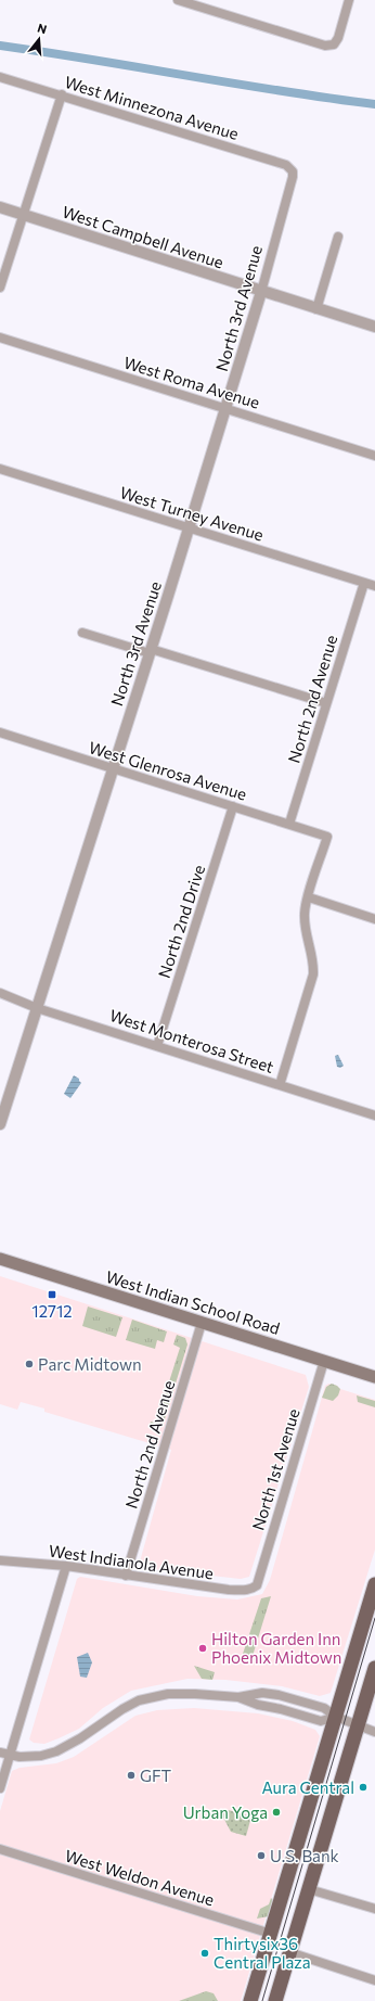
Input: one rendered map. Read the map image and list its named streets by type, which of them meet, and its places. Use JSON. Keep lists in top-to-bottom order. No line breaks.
{"streets":{"main road":["West Indian School Road"],"street":["West Minnezona Avenue","West Campbell Avenue","North 3rd Avenue","West Roma Avenue","West Turney Avenue","North 2nd Avenue","West Glenrosa Avenue","North 2nd Drive","West Monterosa Street","North 1st Avenue","West Indianola Avenue","West Weldon Avenue"]},"crossings":[["West Minnezona Avenue","North 3rd Avenue"],["West Campbell Avenue","North 3rd Avenue"],["North 3rd Avenue","West Roma Avenue"],["North 3rd Avenue","West Turney Avenue"],["North 3rd Avenue","West Glenrosa Avenue"],["North 3rd Avenue","West Monterosa Street"],["West Turney Avenue","North 2nd Avenue"],["North 2nd Avenue","West Glenrosa Avenue"],["North 2nd Avenue","West Indian School Road"],["North 2nd Avenue","West Indianola Avenue"],["West Glenrosa Avenue","North 2nd Drive"],["North 2nd Drive","West Monterosa Street"],["West Indian School Road","North 1st Avenue"],["North 1st Avenue","West Indianola Avenue"]],"places":{"transit":["12712"],"other":["Parc Midtown","Hilton Garden Inn Phoenix Midtown","GFT","Aura Central","Urban Yoga","U.S. Bank","Thirtysix36 Central Plaza"]},"north":"top"}
